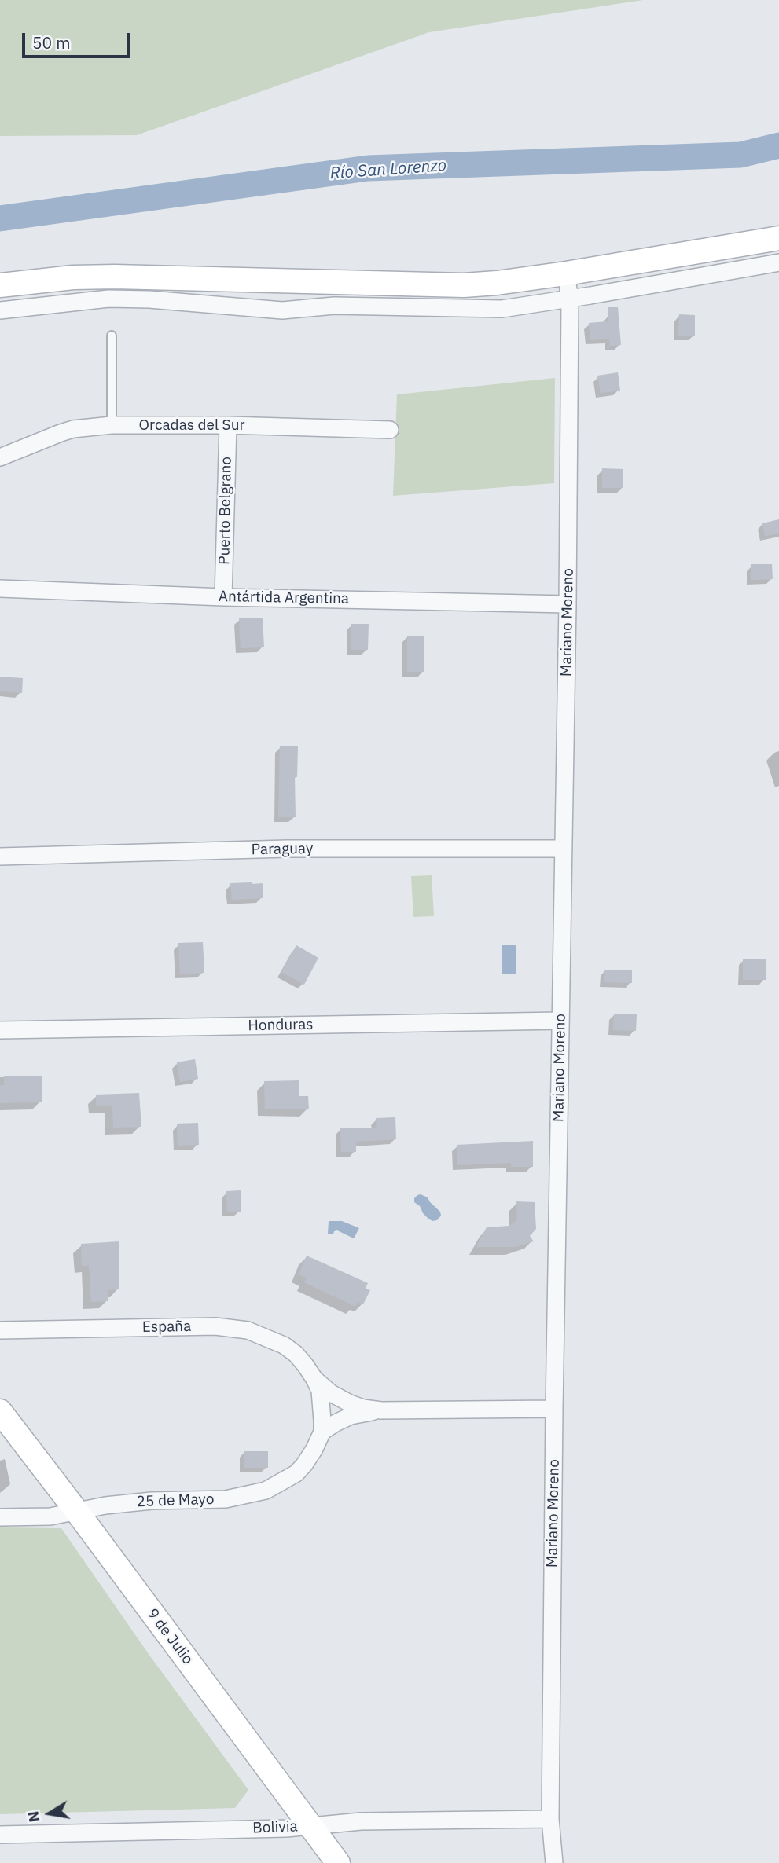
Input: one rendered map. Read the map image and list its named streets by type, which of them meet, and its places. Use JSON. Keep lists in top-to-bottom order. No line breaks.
{"streets":{"street":["Orcadas del Sur","Puerto Belgrano","Antártida Argentina","Mariano Moreno","Paraguay","Honduras","España","25 de Mayo","9 de Julio","Bolivia"]},"crossings":[["Orcadas del Sur","Puerto Belgrano"],["Puerto Belgrano","Antártida Argentina"],["Antártida Argentina","Mariano Moreno"],["Mariano Moreno","Paraguay"],["Mariano Moreno","Honduras"],["Mariano Moreno","España"],["Mariano Moreno","Bolivia"],["España","25 de Mayo"],["25 de Mayo","9 de Julio"],["9 de Julio","Bolivia"]],"water":["Río San Lorenzo"],"scale_bar":"50 m","north":"left"}
